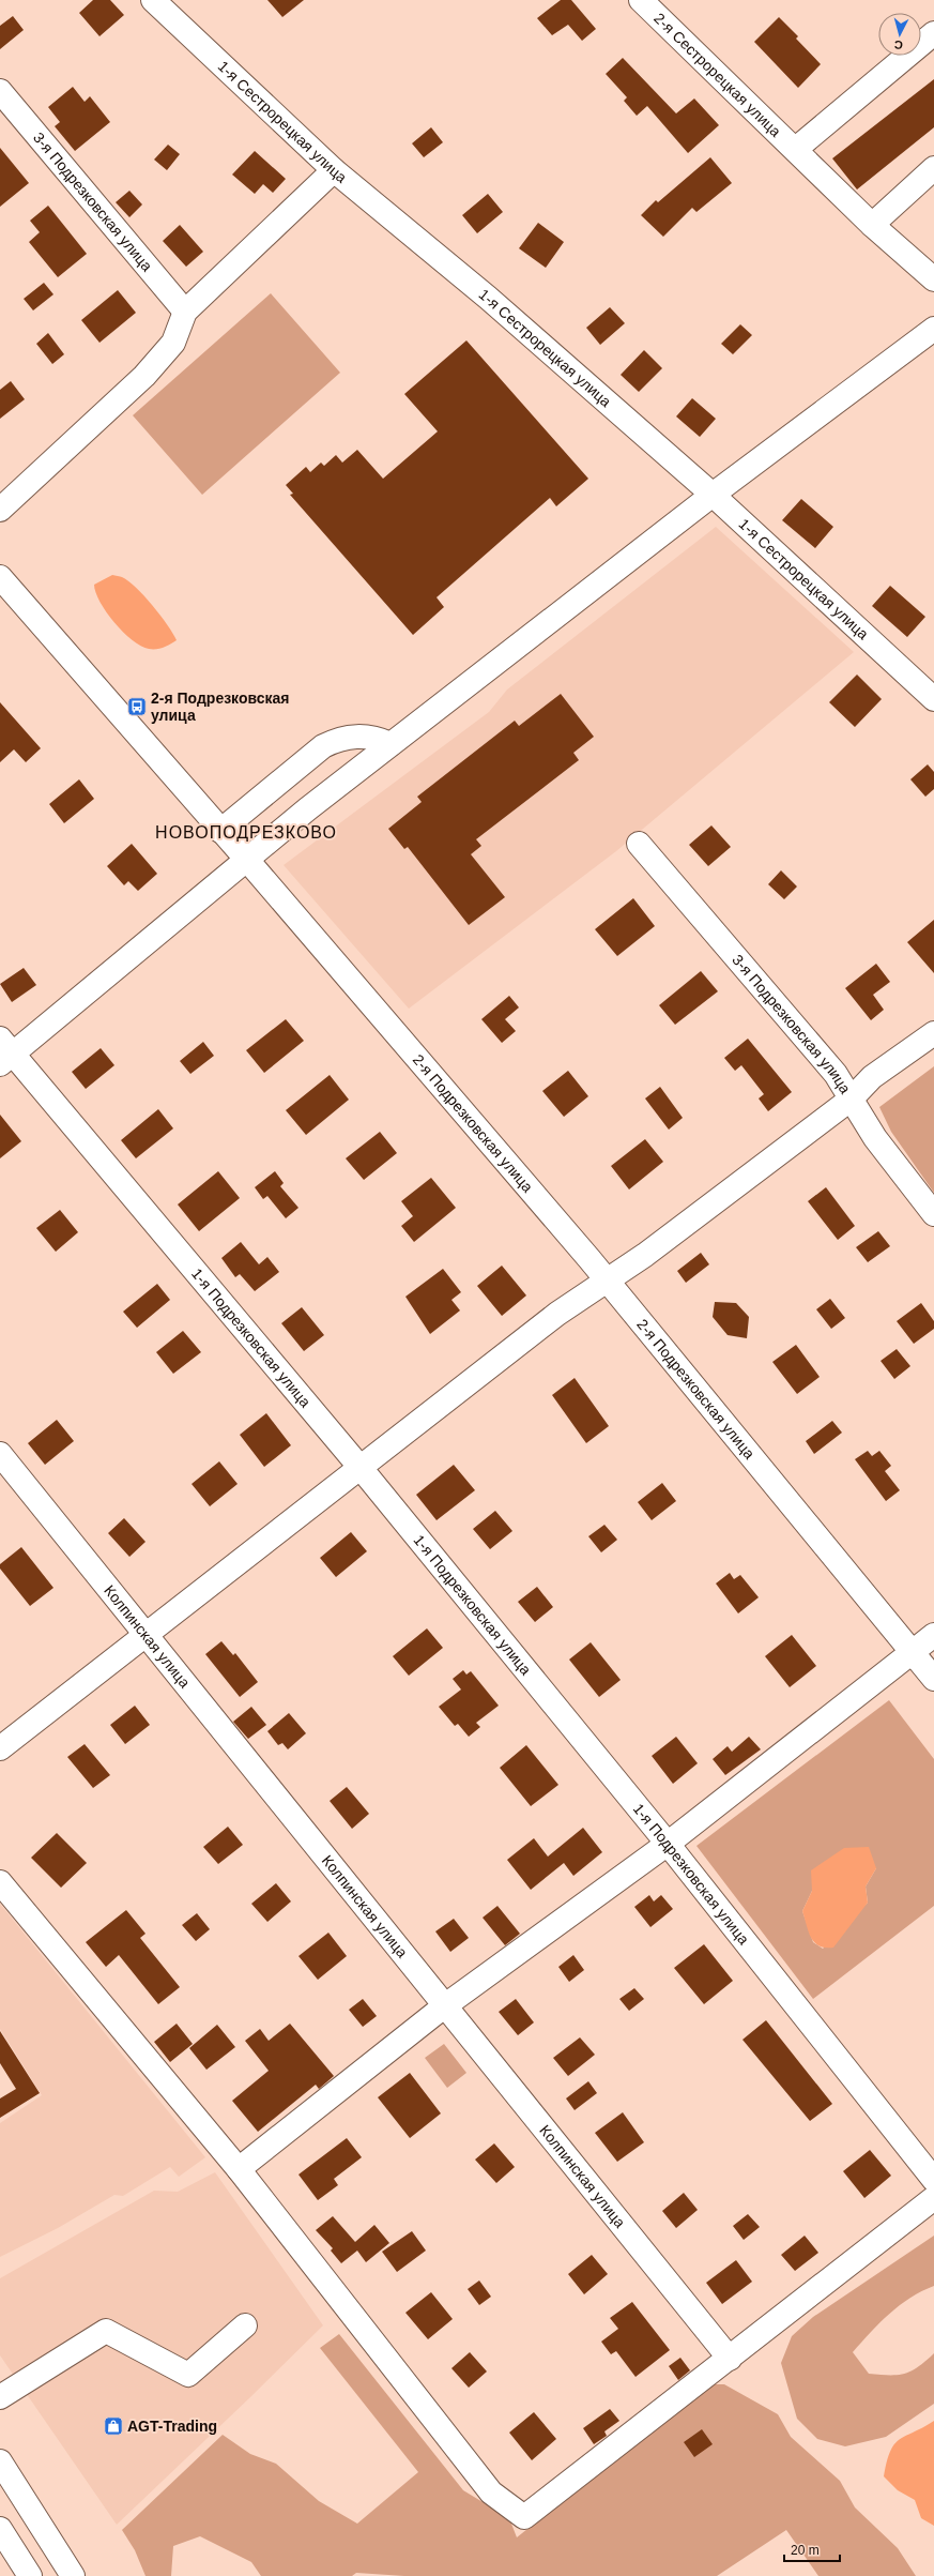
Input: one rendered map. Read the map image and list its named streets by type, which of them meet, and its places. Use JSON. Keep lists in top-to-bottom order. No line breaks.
{"streets":{"main road":["2-я Сестрорецкая улица","1-я Сестрорецкая улица","3-я Подрезковская улица","2-я Подрезковская улица","1-я Подрезковская улица","Колпинская улица"]},"districts":["НОВОПОДРЕЗКОВО"],"places":{"bus stop":["2-я Подрезковская улица"],"shop":["AGT-Trading"]},"scale_bar":"20 m","north":"bottom"}
